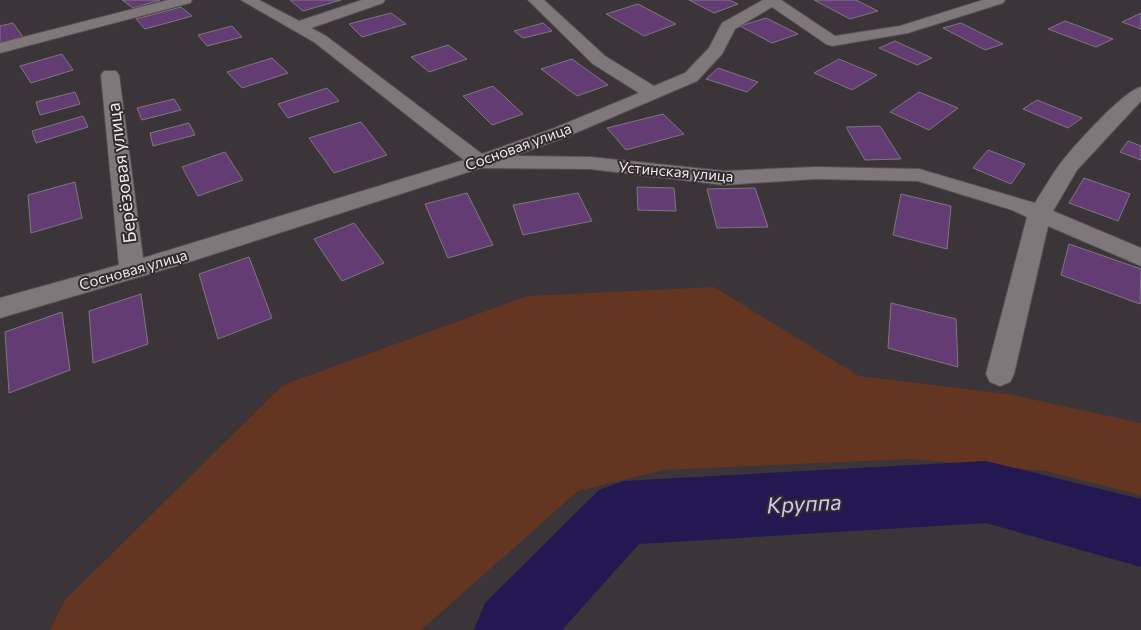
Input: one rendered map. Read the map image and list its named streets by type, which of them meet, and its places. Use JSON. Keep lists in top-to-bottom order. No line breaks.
{"streets":{"street":["Сосновая улица","Устинская улица","Берёзовая улица"]},"crossings":[["Сосновая улица","Устинская улица"],["Сосновая улица","Берёзовая улица"]],"water":["Круппа"]}
